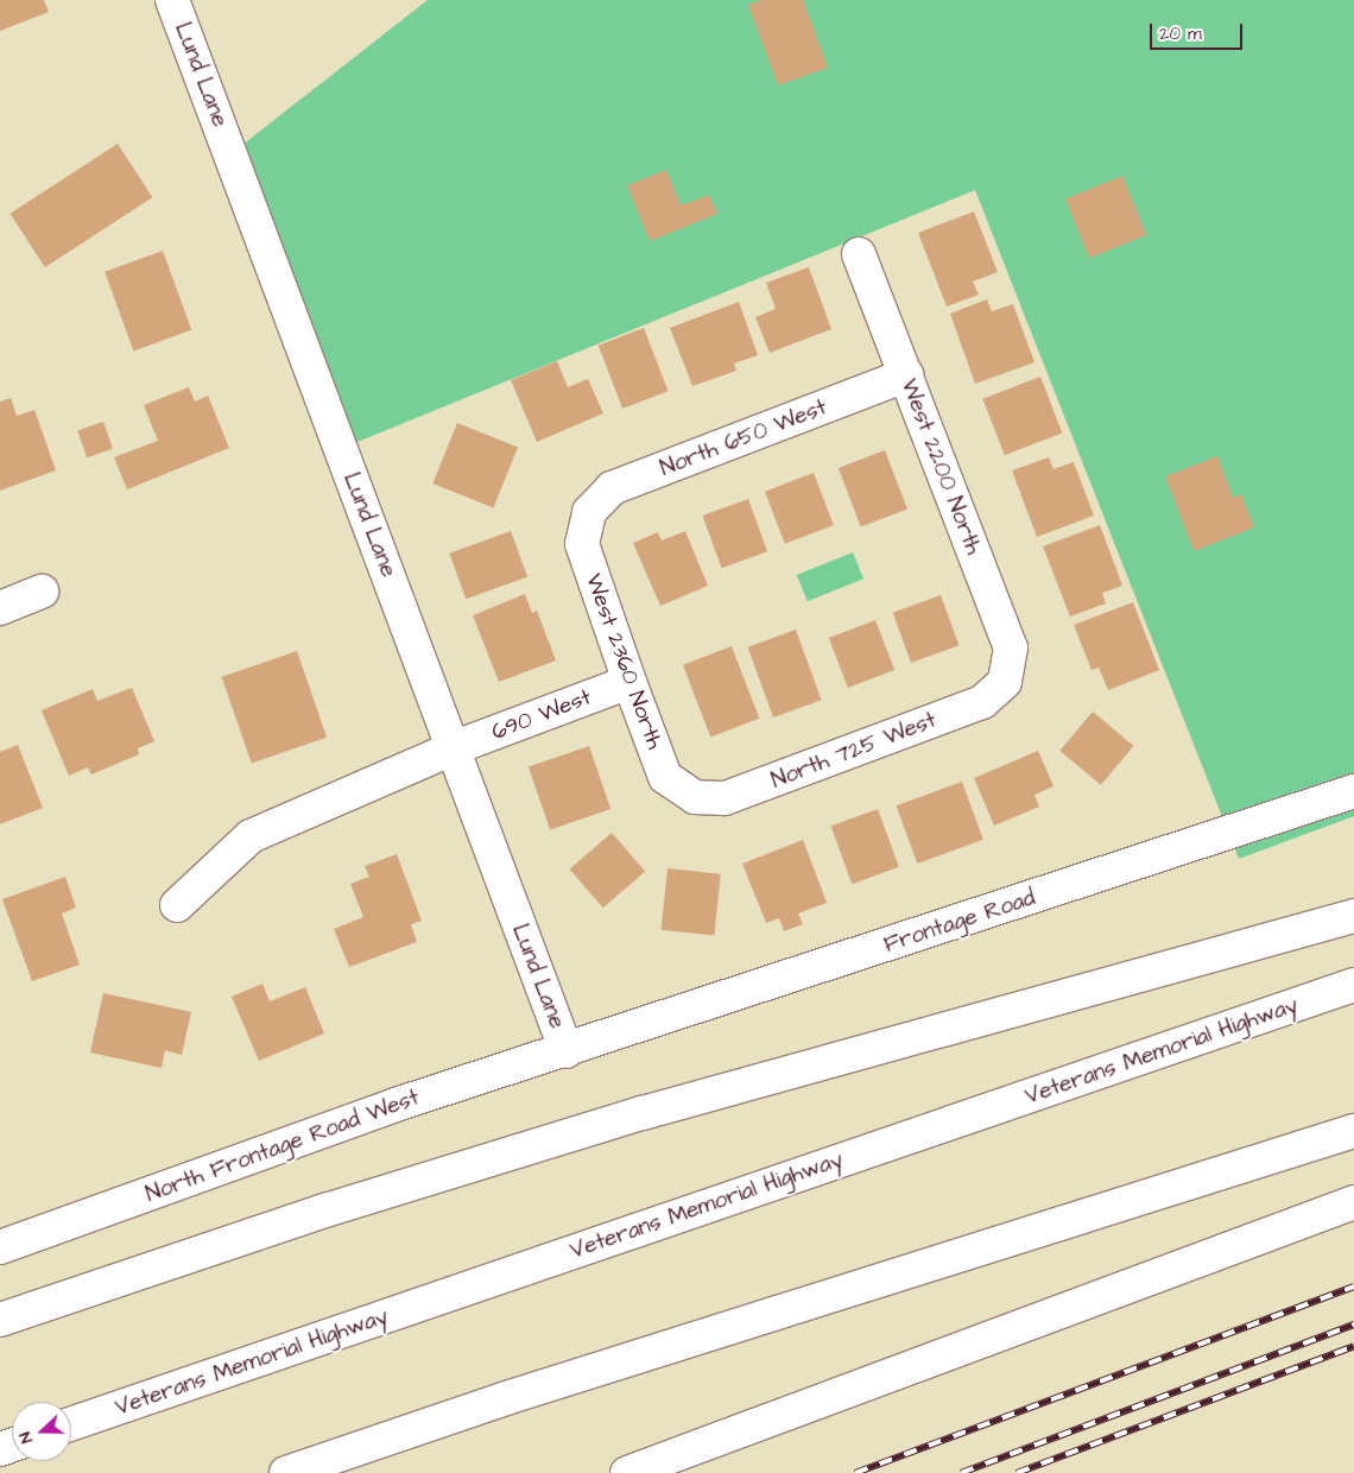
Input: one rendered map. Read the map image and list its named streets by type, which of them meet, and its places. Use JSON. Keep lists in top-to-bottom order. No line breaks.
{"streets":{"main road":["Lund Lane","North 650 West","West 2200 North","West 2360 North","690 West","North 725 West","Frontage Road","Veterans Memorial Highway","North Frontage Road West"]},"crossings":[["Lund Lane","690 West"],["Lund Lane","Frontage Road"],["Lund Lane","North Frontage Road West"],["North 650 West","West 2200 North"],["North 650 West","West 2360 North"],["West 2200 North","North 725 West"],["West 2360 North","690 West"],["West 2360 North","North 725 West"],["Frontage Road","North Frontage Road West"]],"scale_bar":"20 m","north":"left"}
